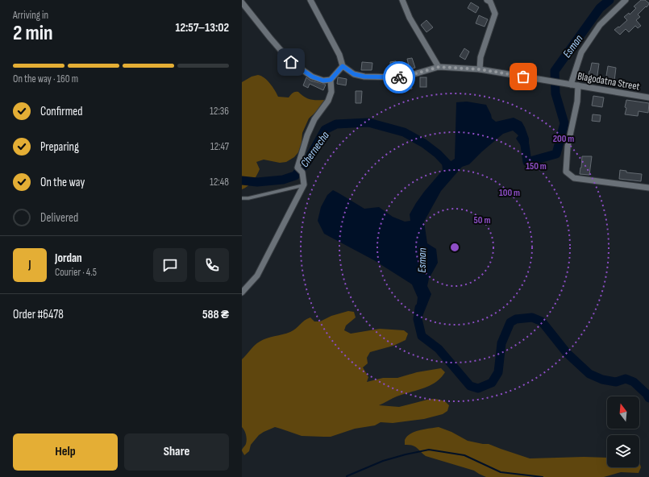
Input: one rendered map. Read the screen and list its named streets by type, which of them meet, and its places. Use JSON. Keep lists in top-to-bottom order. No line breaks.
{"streets":{"street":["Blagodatna Street"]},"water":["Esman","Chernecha"],"north":"top","page":{"heading":["2 min","Arriving in","12:57–13:02"],"panel":["Jordan","Courier · 4.5","Order #6478","588 ₴"],"bar":"On the way · 160 m","list":[["Confirmed","12:36"],["Preparing","12:47"],["On the way","12:48"],"Delivered"],"round":"J","buttons":["Help","Share"]},"rings":["200 m","150 m","100 m","50 m"]}
